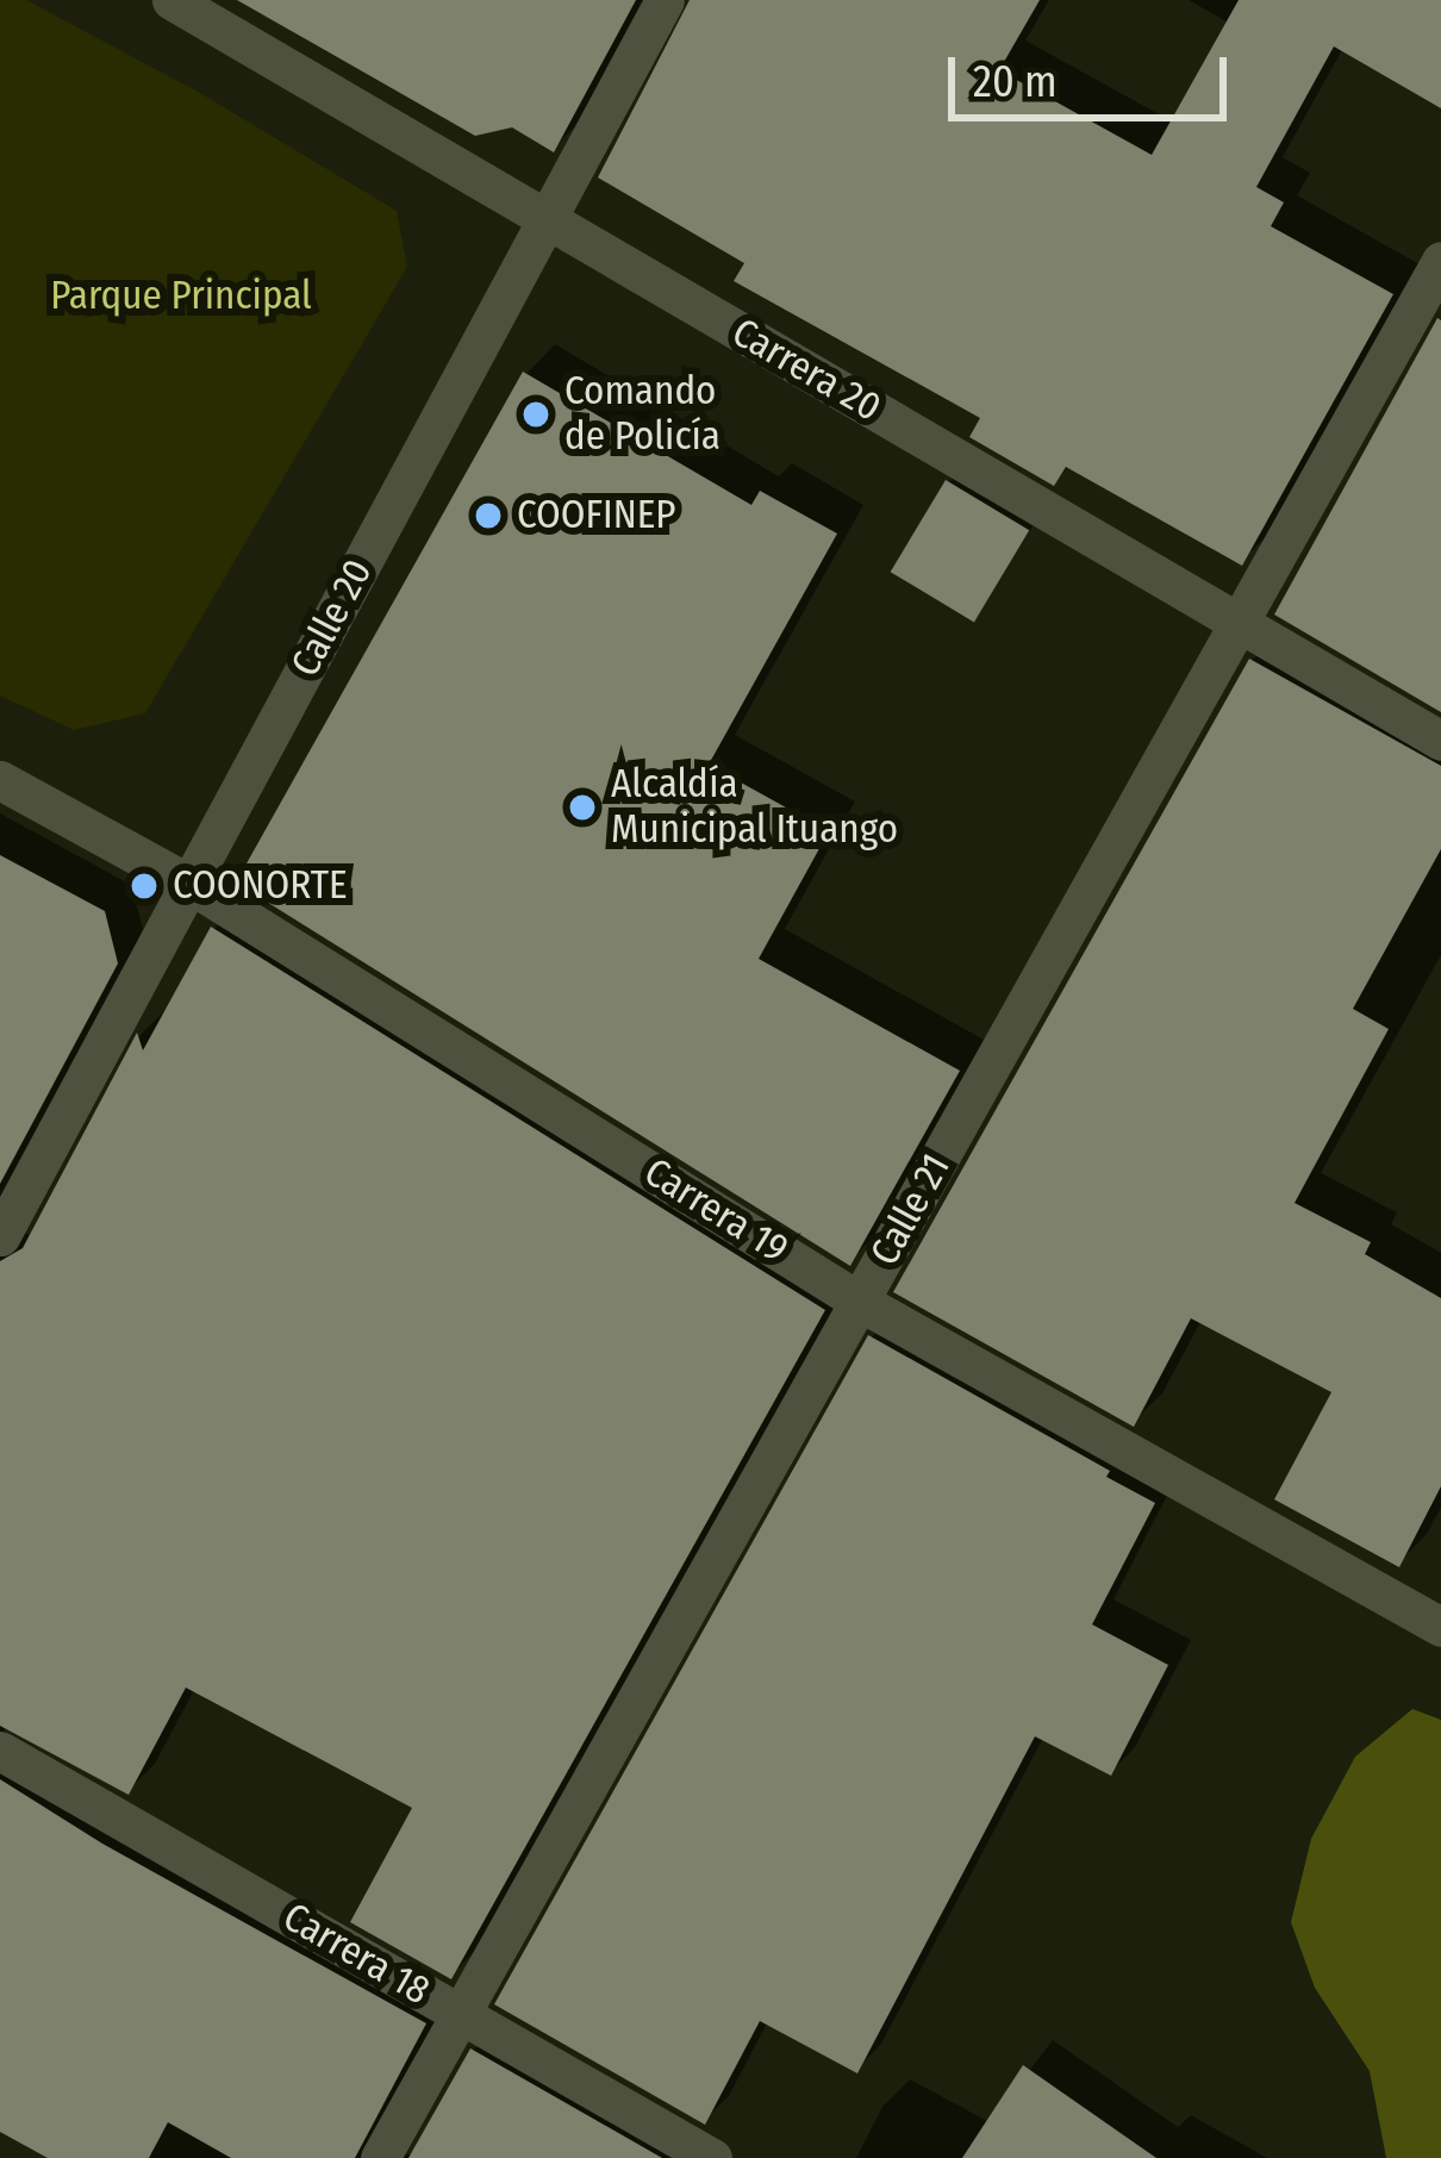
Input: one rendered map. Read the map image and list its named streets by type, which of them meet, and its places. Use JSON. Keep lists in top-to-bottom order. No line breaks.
{"streets":{"street":["Carrera 20","Calle 20","Calle 21","Carrera 19","Carrera 18"]},"crossings":[["Carrera 20","Calle 20"],["Carrera 20","Calle 21"],["Calle 20","Carrera 19"],["Calle 21","Carrera 19"],["Calle 21","Carrera 18"]],"parks":["Parque Principal"],"places":["Comando de Policía","COOFINEP","Alcaldía Municipal Ituango","COONORTE"],"scale_bar":"20 m"}
